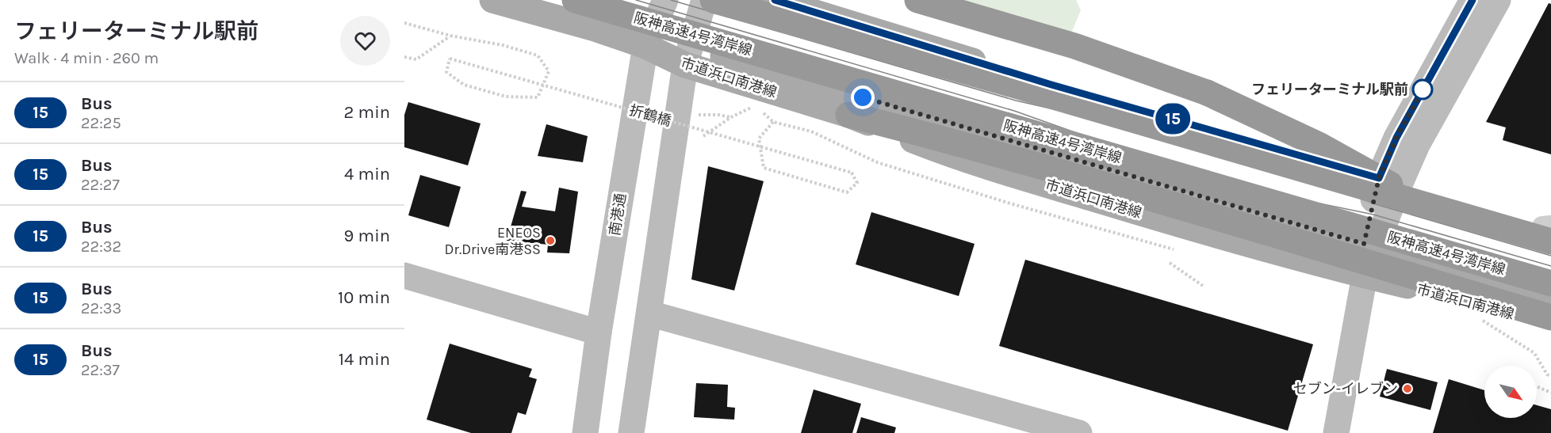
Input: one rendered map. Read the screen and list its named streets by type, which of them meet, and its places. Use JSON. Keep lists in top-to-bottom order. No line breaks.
{"streets":{"highway":["阪神高速4号湾岸線"],"main road":["市道浜口南港線"],"street":["南港通"],"path":["折鶴橋"]},"crossings":[["市道浜口南港線","南港通"]],"places":["フェリーターミナル駅前","ENEOS Dr.Drive南港SS","セブン-イレブン"],"lines":["bus line 15"],"north":"bottom right","page":{"heading":["フェリーターミナル駅前","Walk · 4 min · 260 m"],"on_map":"15","list":[{"mark":"15","name":"Bus","note":"22:25","value":"2 min"},{"mark":"15","name":"Bus","note":"22:27","value":"4 min"},{"mark":"15","name":"Bus","note":"22:32","value":"9 min"},{"mark":"15","name":"Bus","note":"22:33","value":"10 min"},{"mark":"15","name":"Bus","note":"22:37","value":"14 min"}]}}
